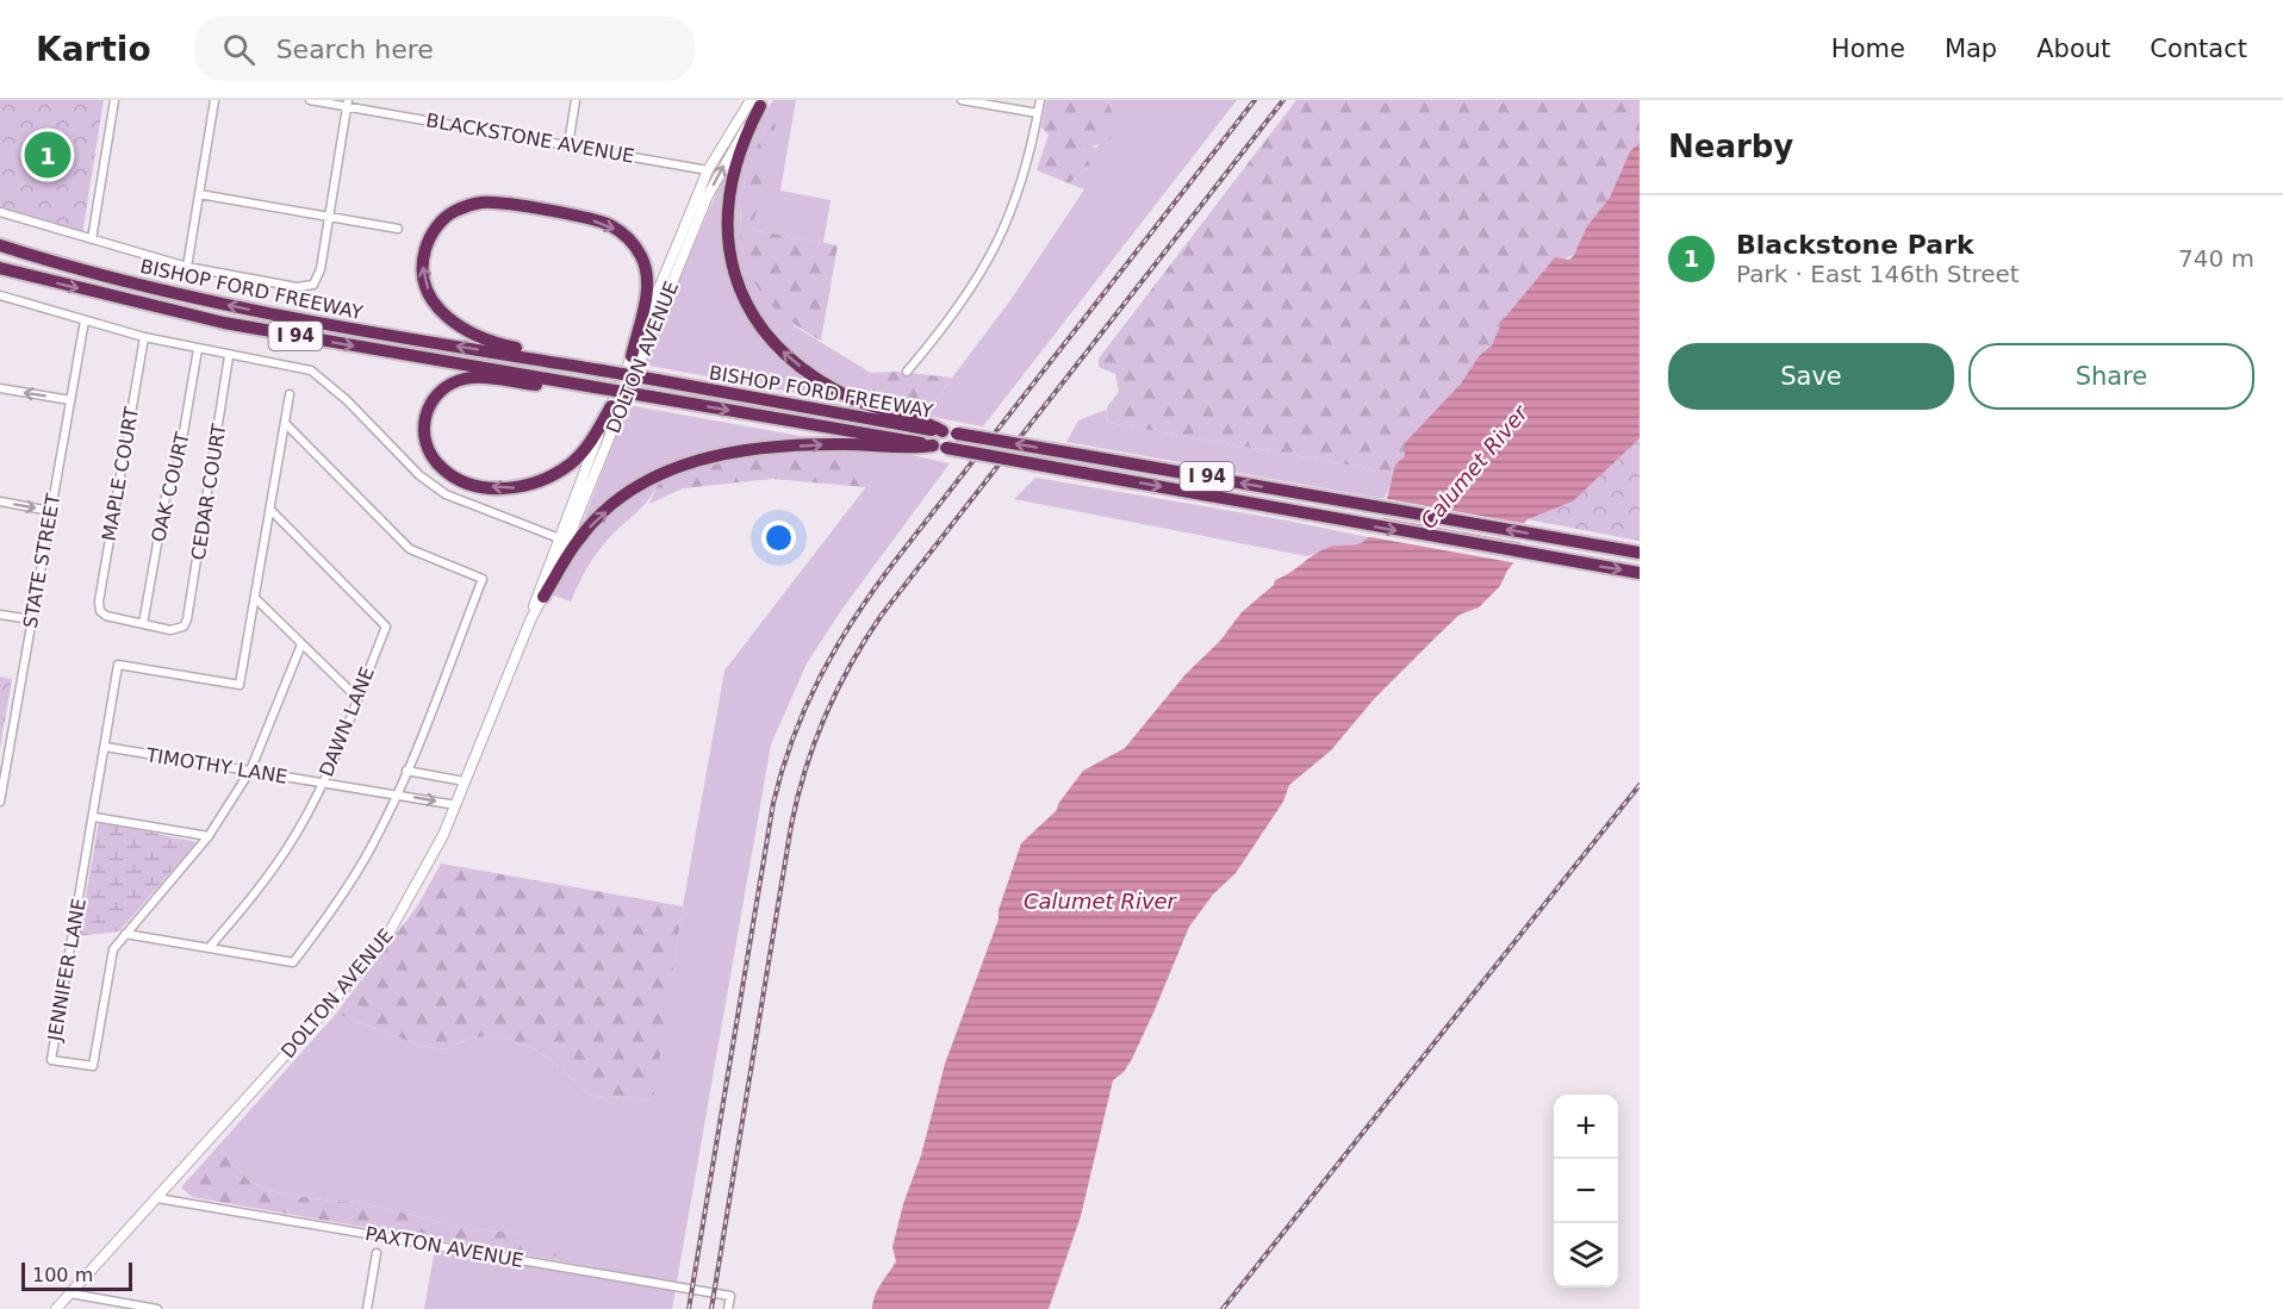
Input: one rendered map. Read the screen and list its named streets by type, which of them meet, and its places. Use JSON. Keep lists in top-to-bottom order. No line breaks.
{"streets":{"highway":["BISHOP FORD FREEWAY","I 94"],"street":["BLACKSTONE AVENUE","DOLTON AVENUE","MAPLE COURT","OAK COURT","CEDAR COURT","STATE STREET","DAWN LANE","TIMOTHY LANE","JENNIFER LANE","PAXTON AVENUE"]},"crossings":[["BLACKSTONE AVENUE","DOLTON AVENUE"],["DOLTON AVENUE","TIMOTHY LANE"],["DOLTON AVENUE","PAXTON AVENUE"],["MAPLE COURT","OAK COURT"],["MAPLE COURT","CEDAR COURT"],["OAK COURT","CEDAR COURT"],["DAWN LANE","TIMOTHY LANE"],["DAWN LANE","JENNIFER LANE"],["TIMOTHY LANE","JENNIFER LANE"]],"water":["Calumet River"],"scale_bar":"100 m","page":{"header":"Kartio","search":"Search here","nav":["Home","Map","About","Contact"],"heading":"Nearby","pins":"1","list":[{"mark":"1","name":"Blackstone Park","note":"Park · East 146th Street","value":"740 m"}],"buttons":["Save","Share"],"map_buttons":["+","−"],"scale":"100 m"}}
